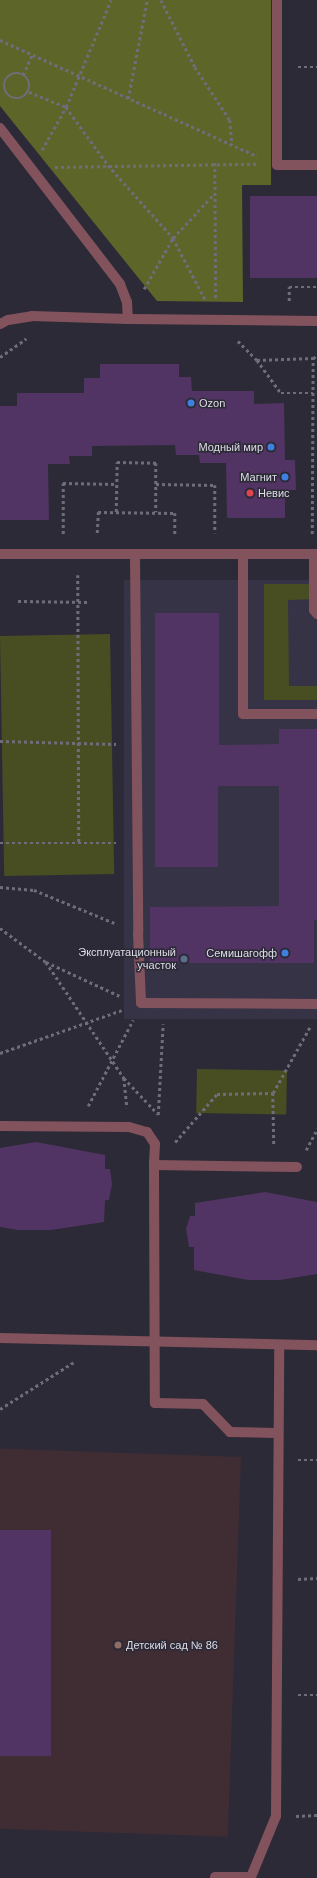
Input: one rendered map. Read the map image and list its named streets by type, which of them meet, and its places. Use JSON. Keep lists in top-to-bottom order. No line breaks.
{"places":["Ozon","Модный мир","Магнит","Невис","Семишагофф","Эксплуатационный участок","Детский сад № 86"]}
